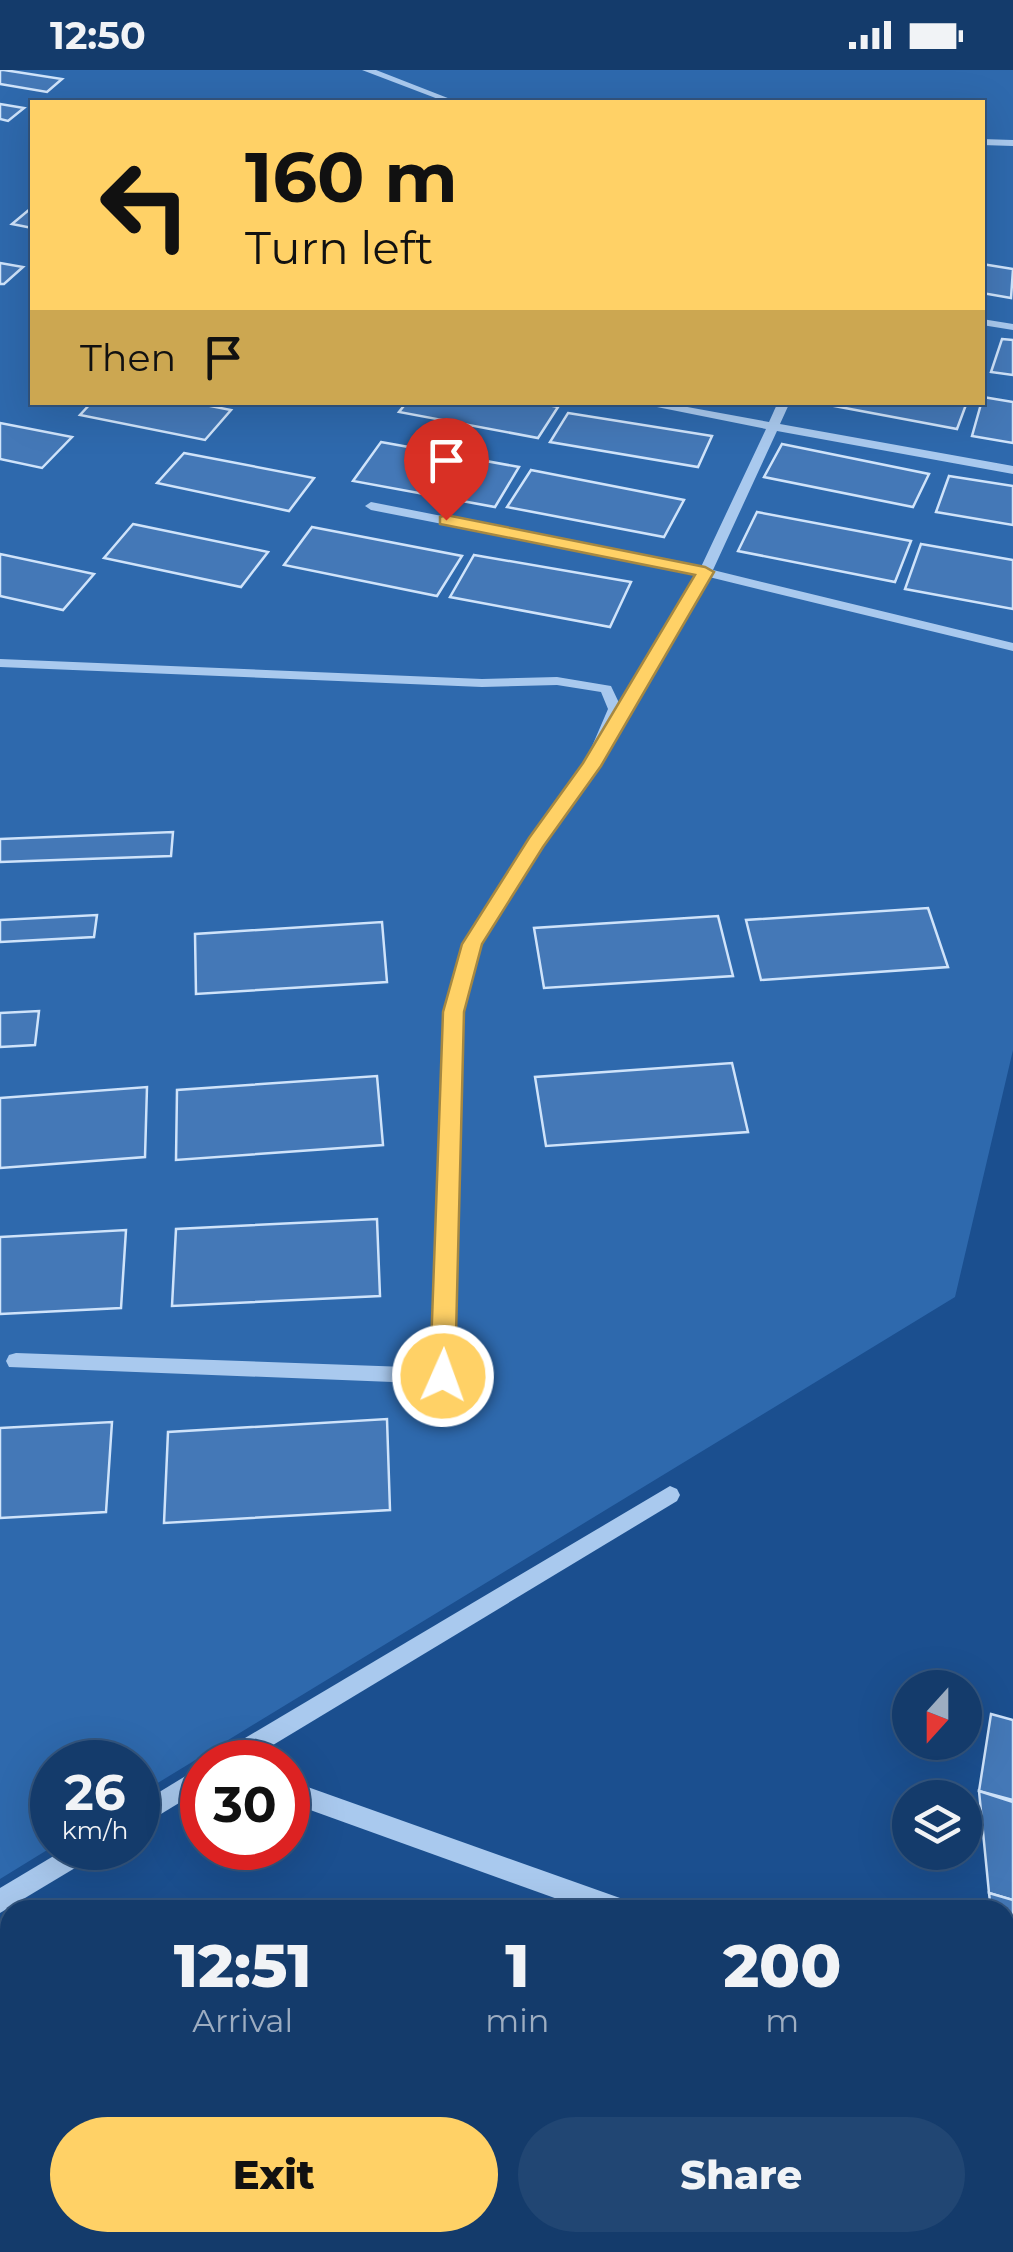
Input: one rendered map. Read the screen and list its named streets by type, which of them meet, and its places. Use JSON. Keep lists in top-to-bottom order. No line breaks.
{"north":"bottom","page":{"status":"12:50","turn":["160 m","Turn left"],"then":"Then","speed":"26 km/h","limit":"30","eta":["12:51","Arrival","1","min","200","m"],"buttons":["Exit","Share"]}}
